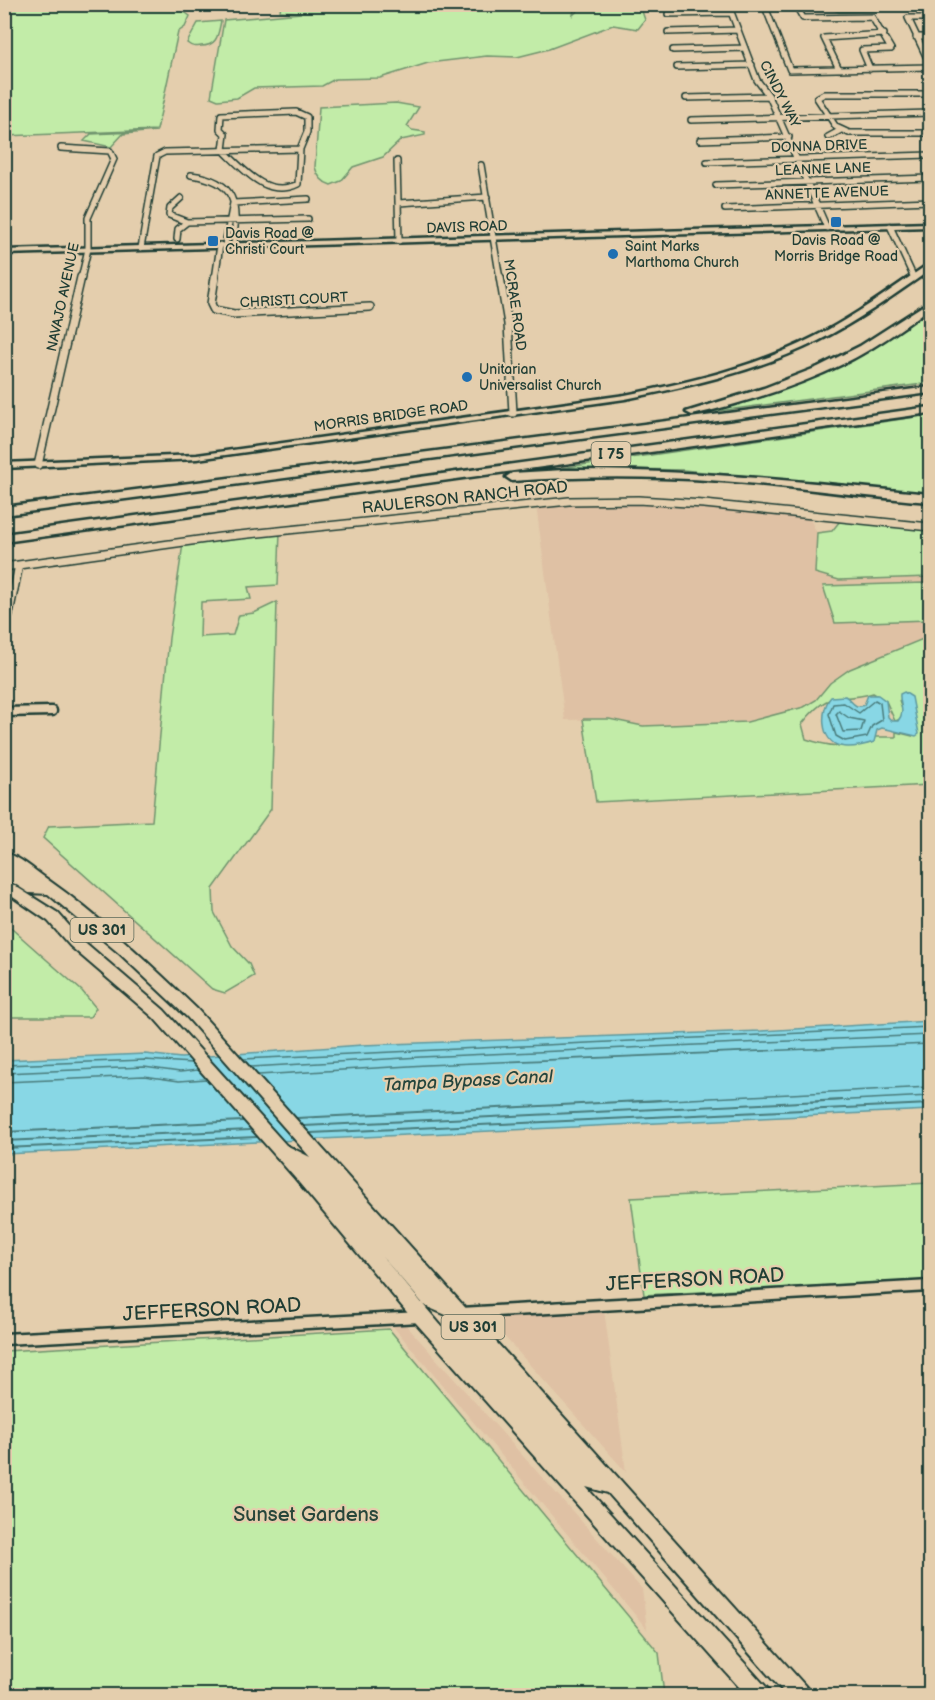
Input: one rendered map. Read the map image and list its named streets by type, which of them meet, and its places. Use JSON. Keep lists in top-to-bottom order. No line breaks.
{"streets":{"highway":["I 75"],"main road":["US 301"],"street":["CINDY WAY","DONNA DRIVE","LEANNE LANE","ANNETTE AVENUE","DAVIS ROAD","NAVAJO AVENUE","CHRISTI COURT","MCRAE ROAD","MORRIS BRIDGE ROAD","RAULERSON RANCH ROAD","JEFFERSON ROAD"]},"crossings":[["CINDY WAY","DONNA DRIVE"],["CINDY WAY","LEANNE LANE"],["CINDY WAY","ANNETTE AVENUE"],["CINDY WAY","DAVIS ROAD"],["DAVIS ROAD","NAVAJO AVENUE"],["DAVIS ROAD","CHRISTI COURT"],["DAVIS ROAD","MCRAE ROAD"],["NAVAJO AVENUE","MORRIS BRIDGE ROAD"],["MCRAE ROAD","MORRIS BRIDGE ROAD"],["US 301","JEFFERSON ROAD"]],"water":["Tampa Bypass Canal"],"parks":["Sunset Gardens"],"places":{"transit":["Davis Road @ Morris Bridge Road","Davis Road @ Christi Court"],"other":["Saint Marks Marthoma Church","Unitarian Universalist Church"]}}
